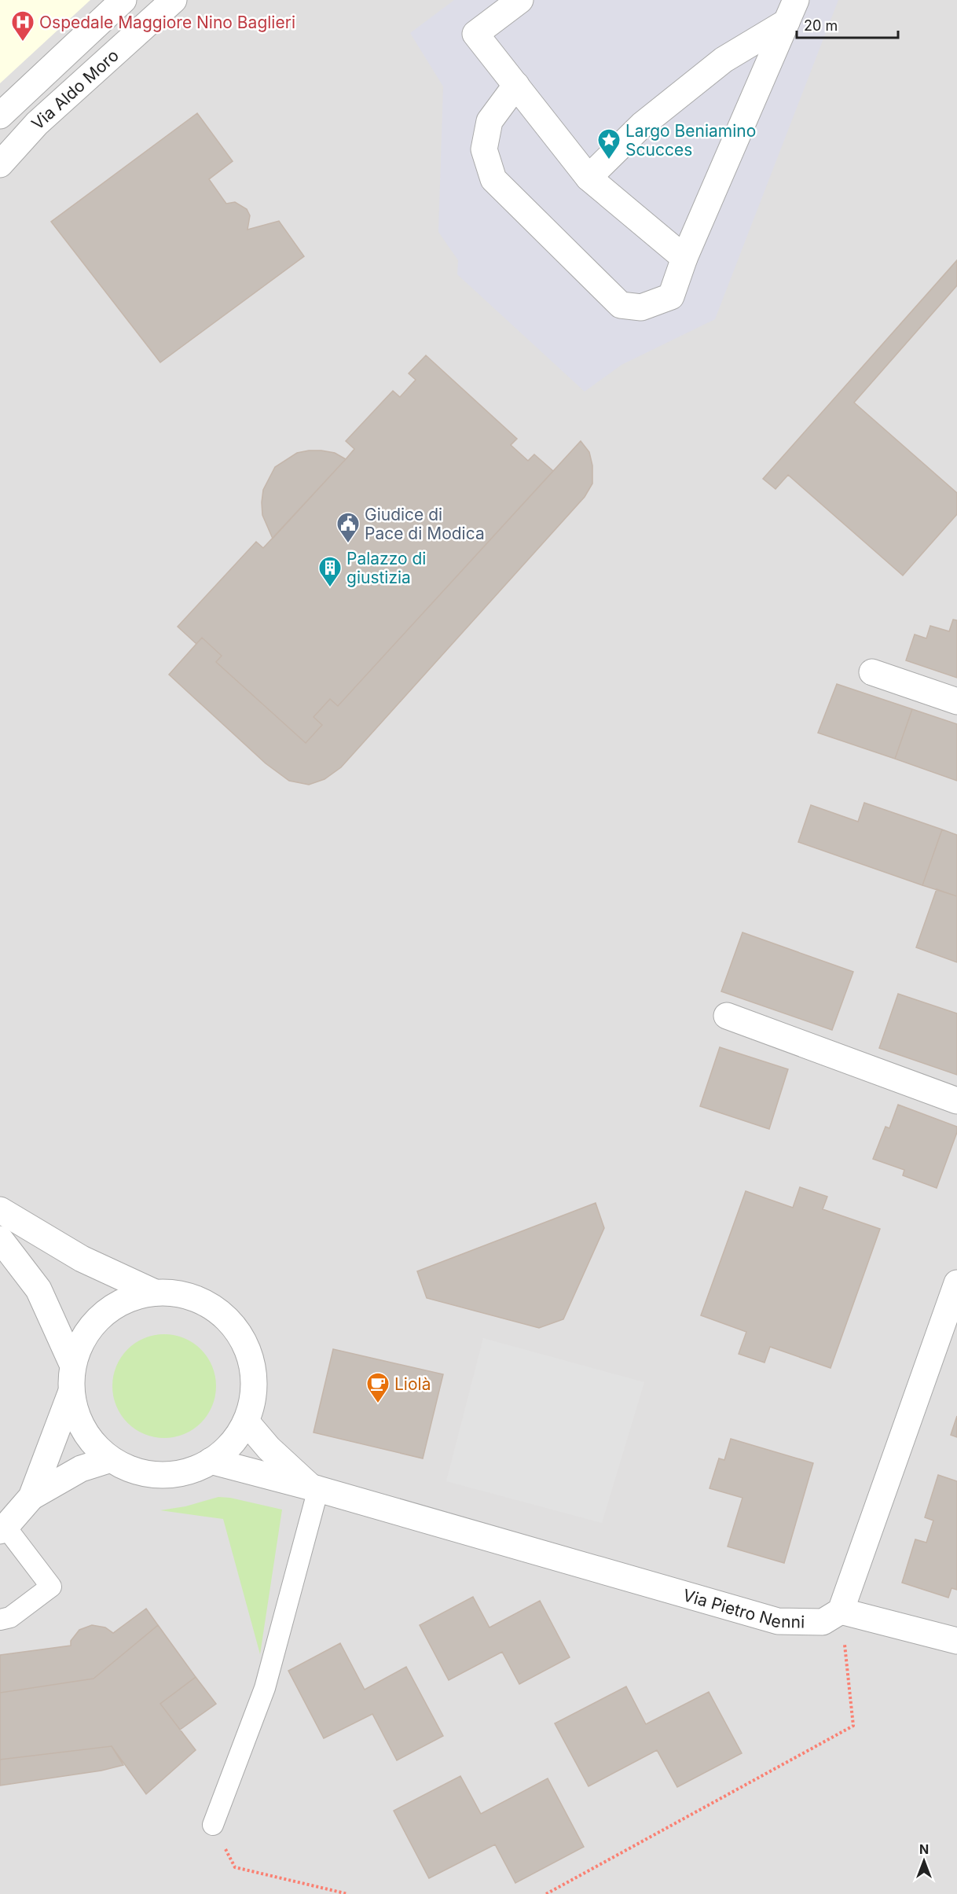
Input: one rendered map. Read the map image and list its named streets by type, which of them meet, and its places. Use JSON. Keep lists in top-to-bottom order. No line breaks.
{"streets":{"street":["Via Aldo Moro","Via Pietro Nenni"]},"places":{"hospital":["Ospedale Maggiore Nino Baglieri"],"place":["Largo Beniamino Scucces"],"public building":["Giudice di Pace di Modica"],"building":["Palazzo di giustizia"],"cafe":["Liolà"]},"scale_bar":"20 m","north":"top"}
